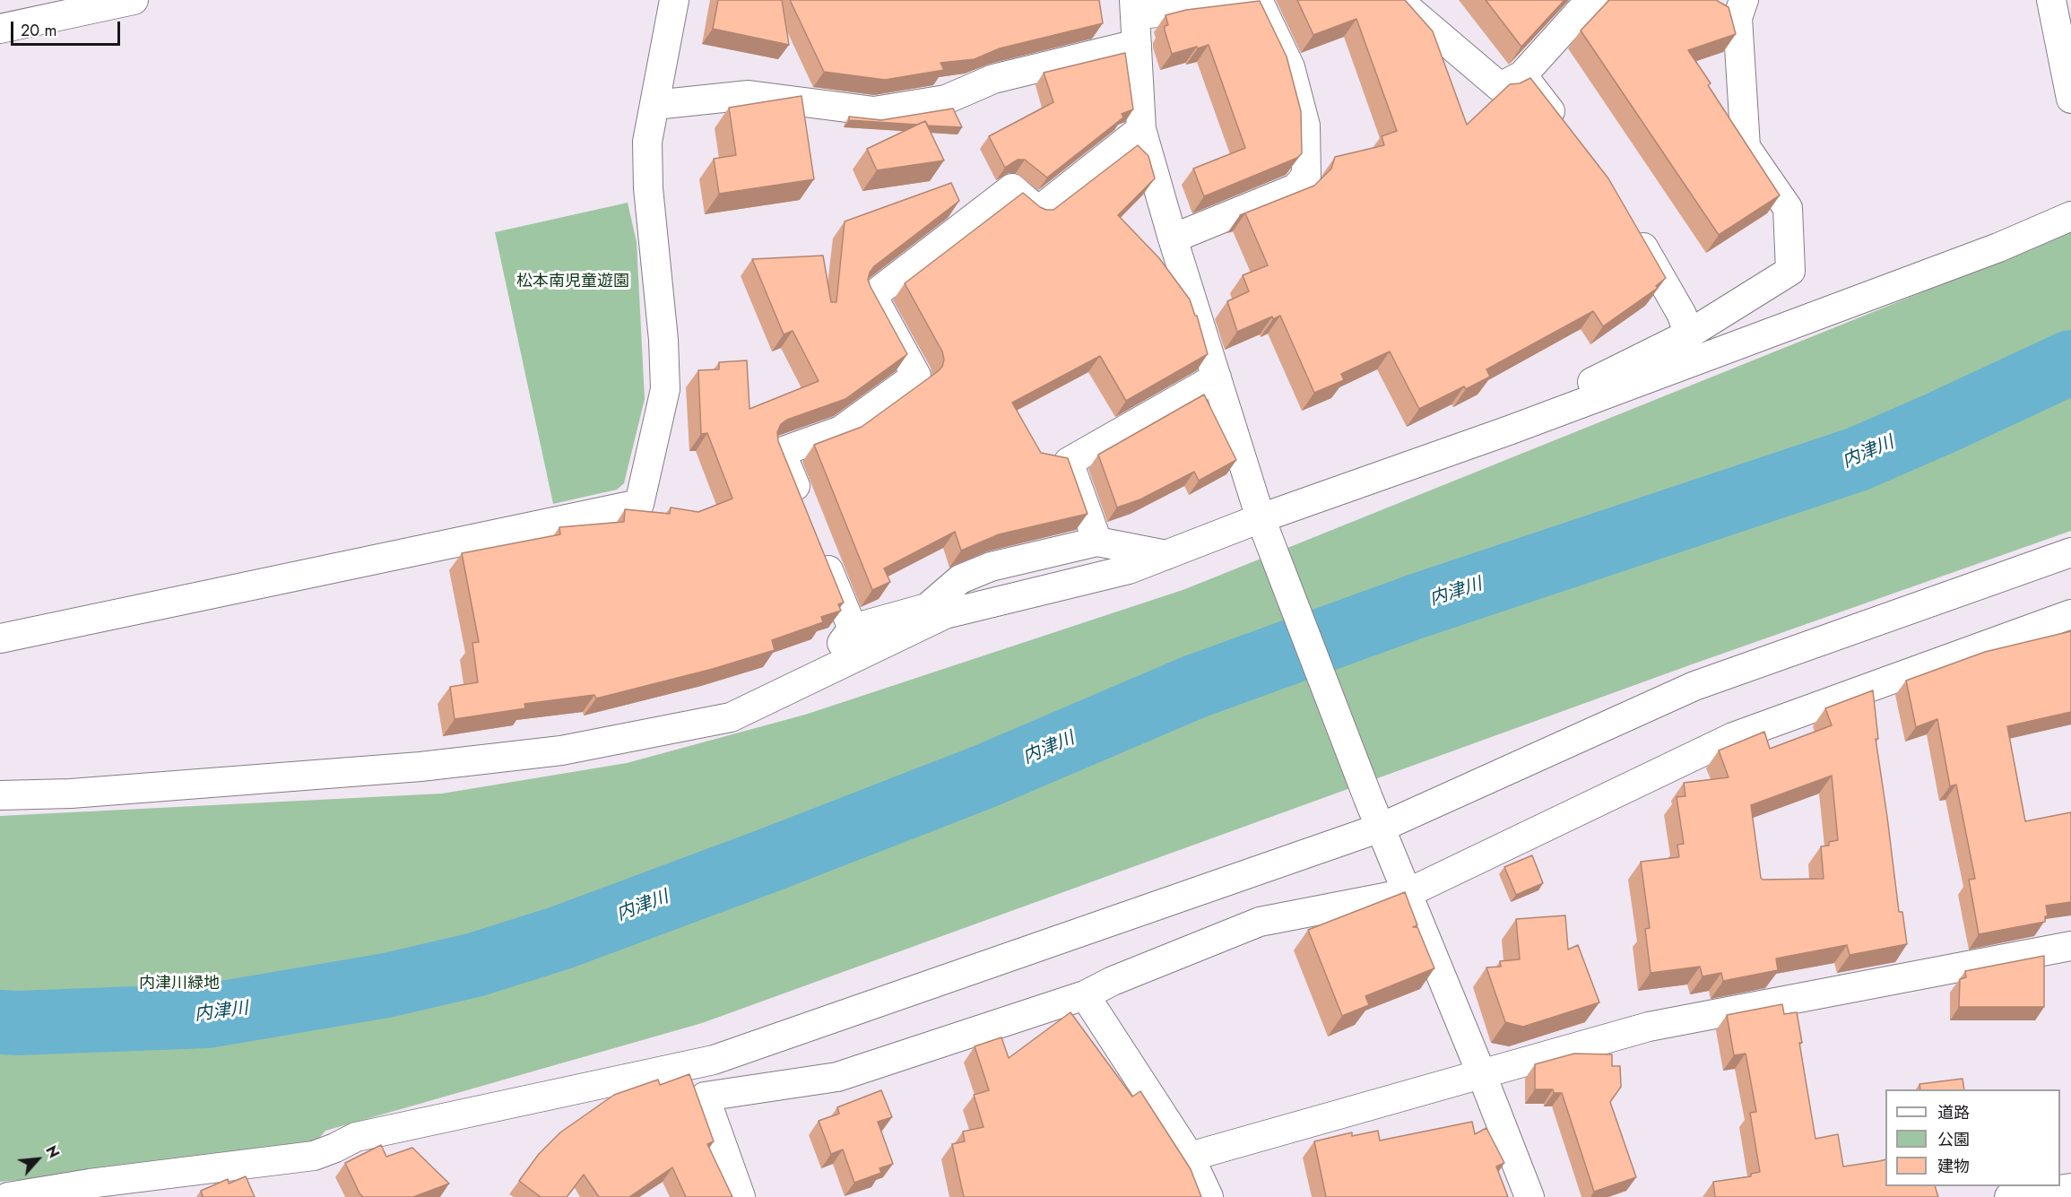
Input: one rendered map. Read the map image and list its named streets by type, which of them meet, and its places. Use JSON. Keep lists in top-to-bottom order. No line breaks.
{"water":["内津川"],"parks":["松本南児童遊園","内津川緑地"],"legend":["道路","公園","建物"],"scale_bar":"20 m","north":"top right"}
